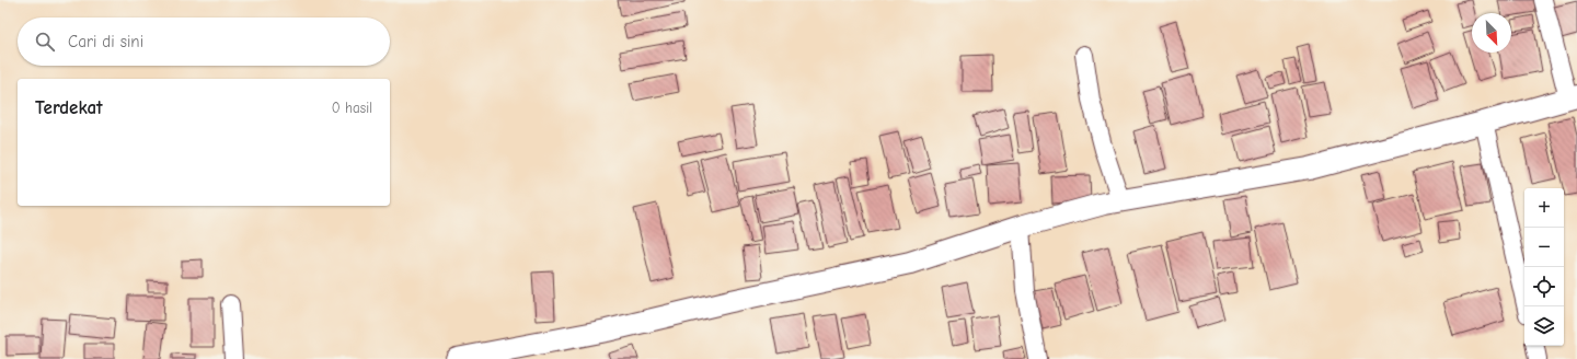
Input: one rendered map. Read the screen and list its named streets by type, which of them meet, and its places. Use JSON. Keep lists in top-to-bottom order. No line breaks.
{"north":"bottom right","page":{"search":"Cari di sini","heading":["Terdekat","0 hasil"],"map_buttons":["+","−"]}}
